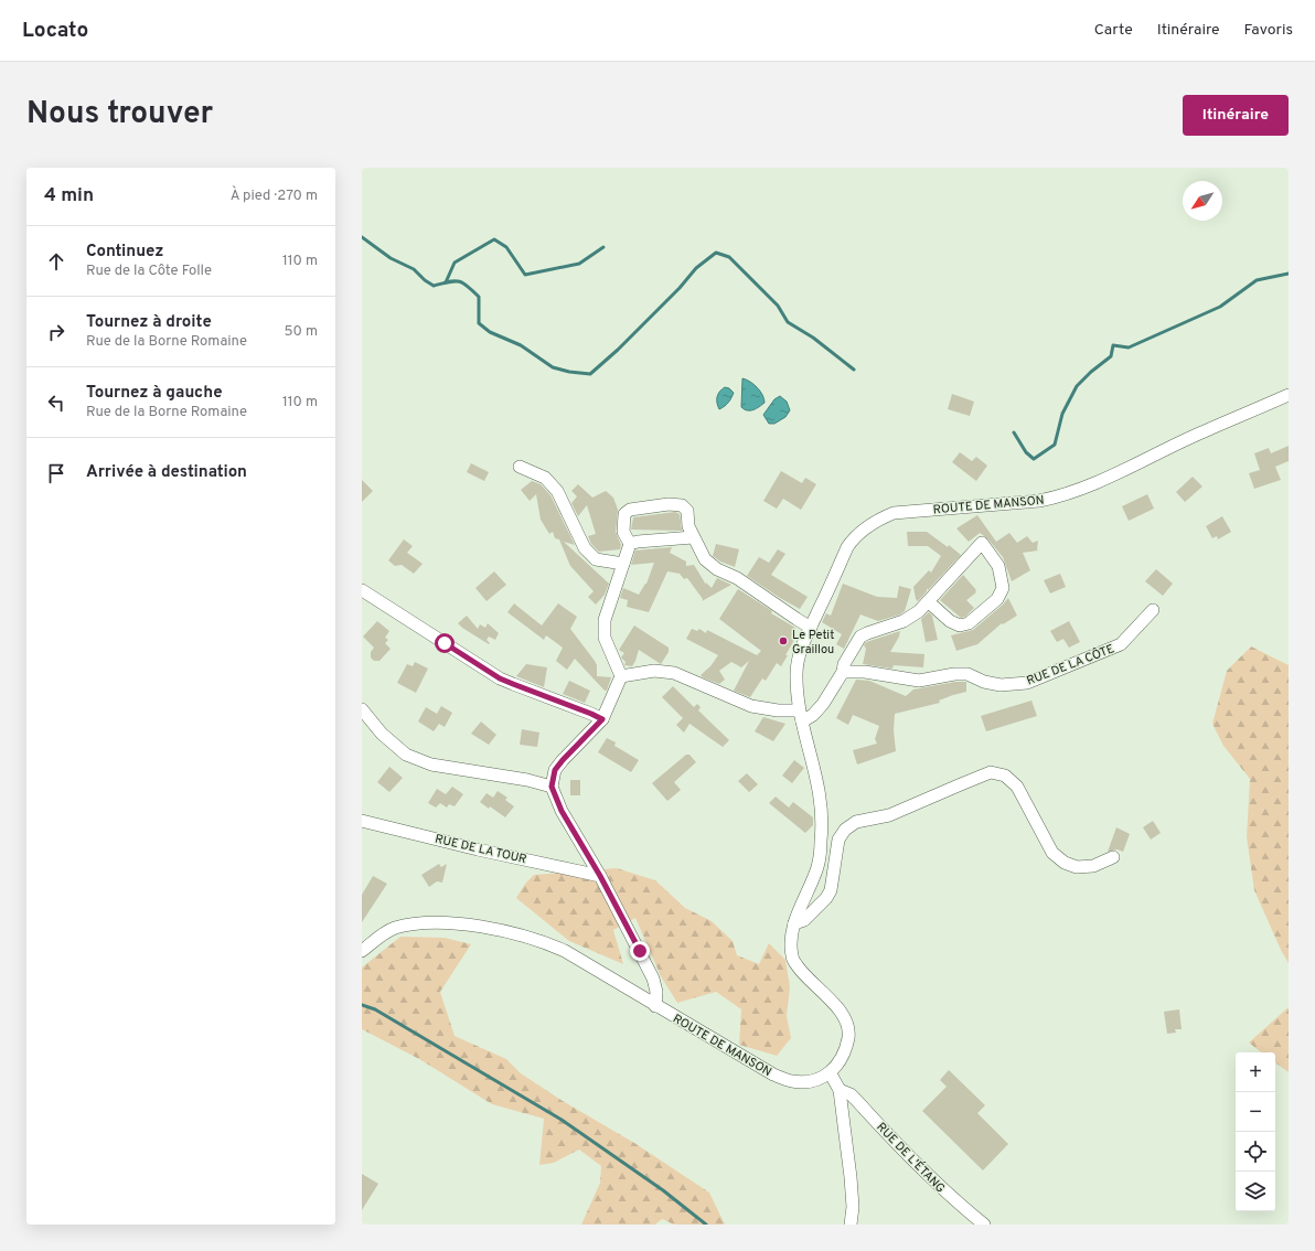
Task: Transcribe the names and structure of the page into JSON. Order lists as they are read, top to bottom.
{
  "streets": {
    "street": [
      "ROUTE DE MANSON",
      "RUE DE LA CÔTE",
      "RUE DE LA TOUR",
      "RUE DE L'ÉTANG"
    ]
  },
  "places": ["Le Petit Graillou"],
  "north": "bottom left",
  "page": {
    "header": "Locato",
    "nav": ["Carte", "Itinéraire", "Favoris"],
    "title": "Nous trouver",
    "buttons": "Itinéraire",
    "heading": ["4 min", "À pied · 270 m"],
    "list": [
      ["Continuez", "Rue de la Côte Folle", "110 m"],
      ["Tournez à droite", "Rue de la Borne Romaine", "50 m"],
      ["Tournez à gauche", "Rue de la Borne Romaine", "110 m"],
      "Arrivée à destination"
    ],
    "map_buttons": ["+", "−"]
  }
}
